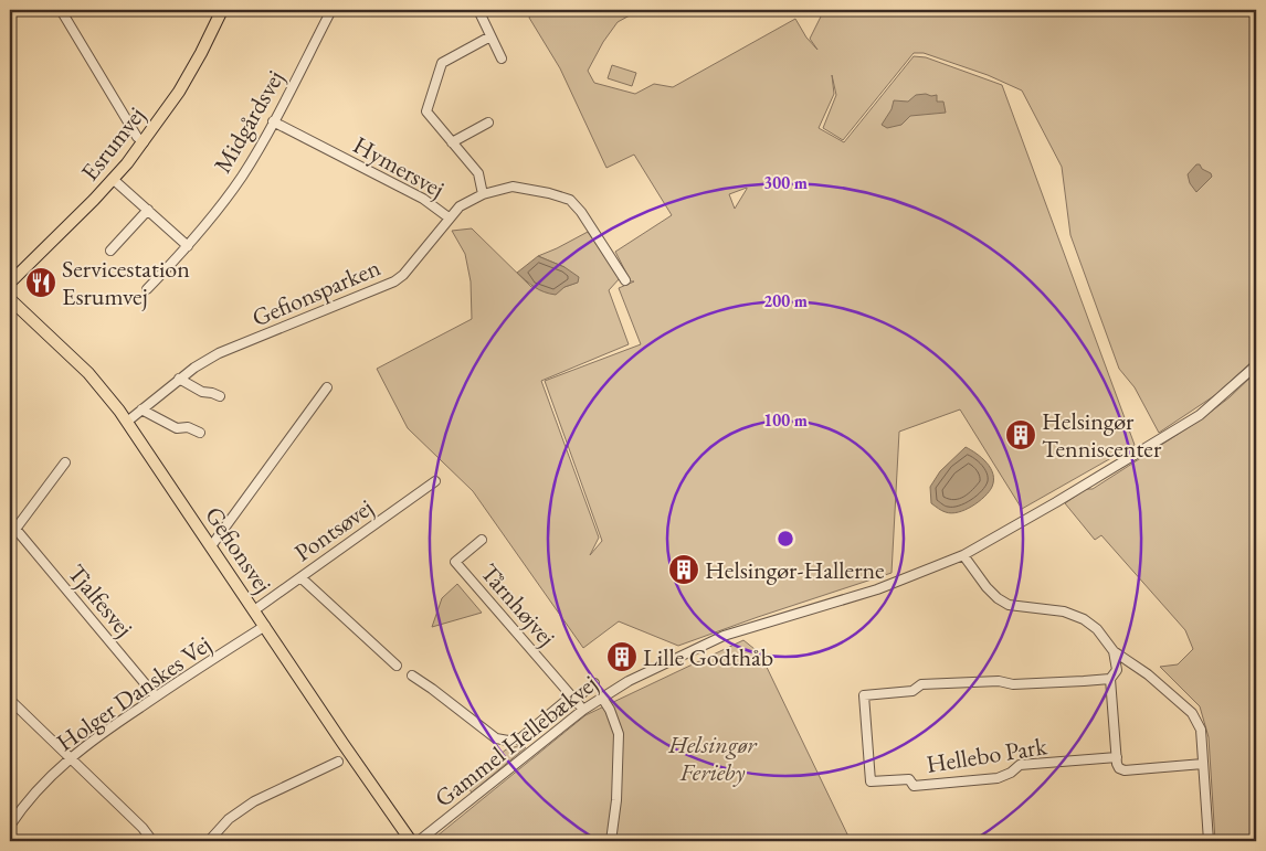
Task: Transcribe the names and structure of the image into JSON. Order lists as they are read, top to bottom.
{
  "streets": {
    "main road": ["Esrumvej", "Gefionsvej"],
    "street": [
      "Midgårdsvej",
      "Hymersvej",
      "Gefionsparken",
      "Pontsøvej",
      "Tjalfesvej",
      "Tårnhøjvej",
      "Holger Danskes Vej",
      "Gammel Hellebækvej",
      "Hellebo Park"
    ]
  },
  "crossings": [
    ["Midgårdsvej", "Hymersvej"],
    ["Hymersvej", "Gefionsparken"],
    ["Gefionsparken", "Gefionsvej"],
    ["Pontsøvej", "Gefionsvej"],
    ["Gefionsvej", "Holger Danskes Vej"],
    ["Tjalfesvej", "Holger Danskes Vej"],
    ["Tårnhøjvej", "Gammel Hellebækvej"]
  ],
  "parks": ["Helsingør Ferieby"],
  "places": {
    "restaurant": ["Servicestation Esrumvej"],
    "building": ["Helsingør Tenniscenter", "Helsingør-Hallerne", "Lille Godthåb"]
  },
  "rings": ["300 m", "200 m", "100 m"]
}
